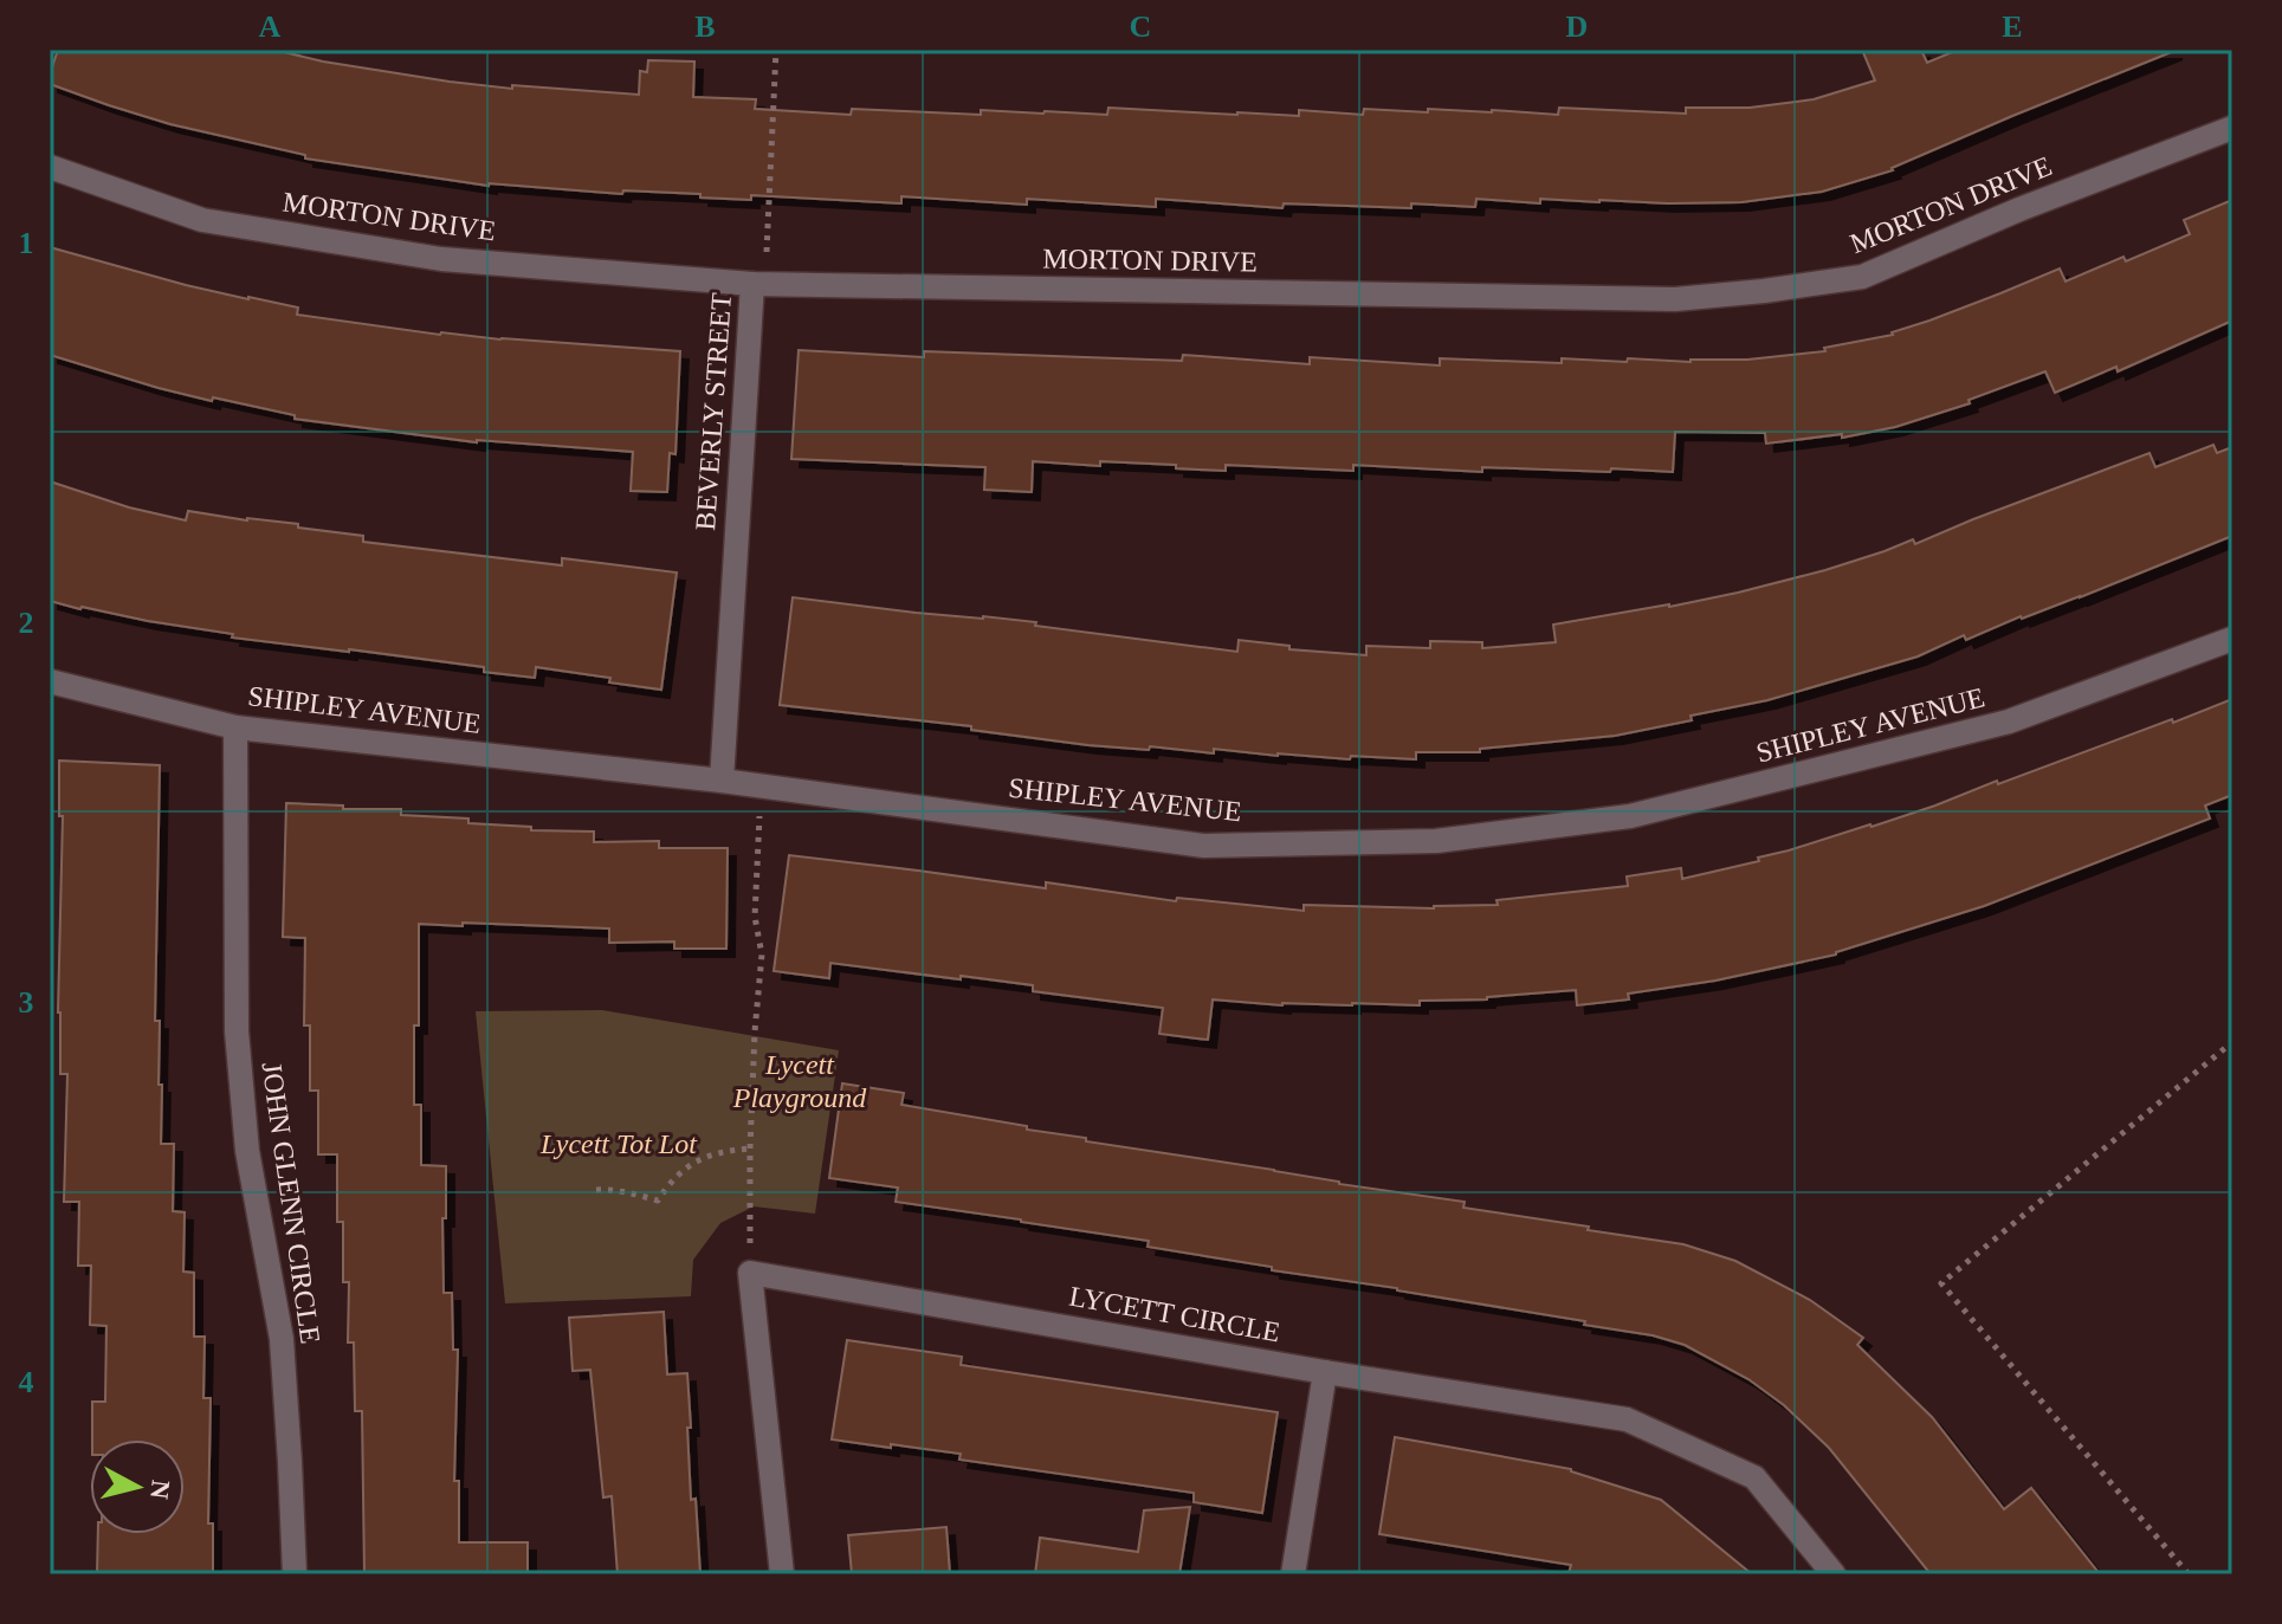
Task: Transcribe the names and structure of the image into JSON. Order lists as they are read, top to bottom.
{
  "streets": {
    "street": [
      "MORTON DRIVE",
      "BEVERLY STREET",
      "SHIPLEY AVENUE",
      "JOHN GLENN CIRCLE",
      "LYCETT CIRCLE"
    ]
  },
  "crossings": [
    ["MORTON DRIVE", "BEVERLY STREET"],
    ["BEVERLY STREET", "SHIPLEY AVENUE"],
    ["SHIPLEY AVENUE", "JOHN GLENN CIRCLE"]
  ],
  "parks": ["Lycett Playground", "Lycett Tot Lot"],
  "north": "right",
  "grid": {
    "columns": [
      "A",
      "B",
      "C",
      "D",
      "E"
    ],
    "rows": [
      "1",
      "2",
      "3",
      "4"
    ]
  }
}
